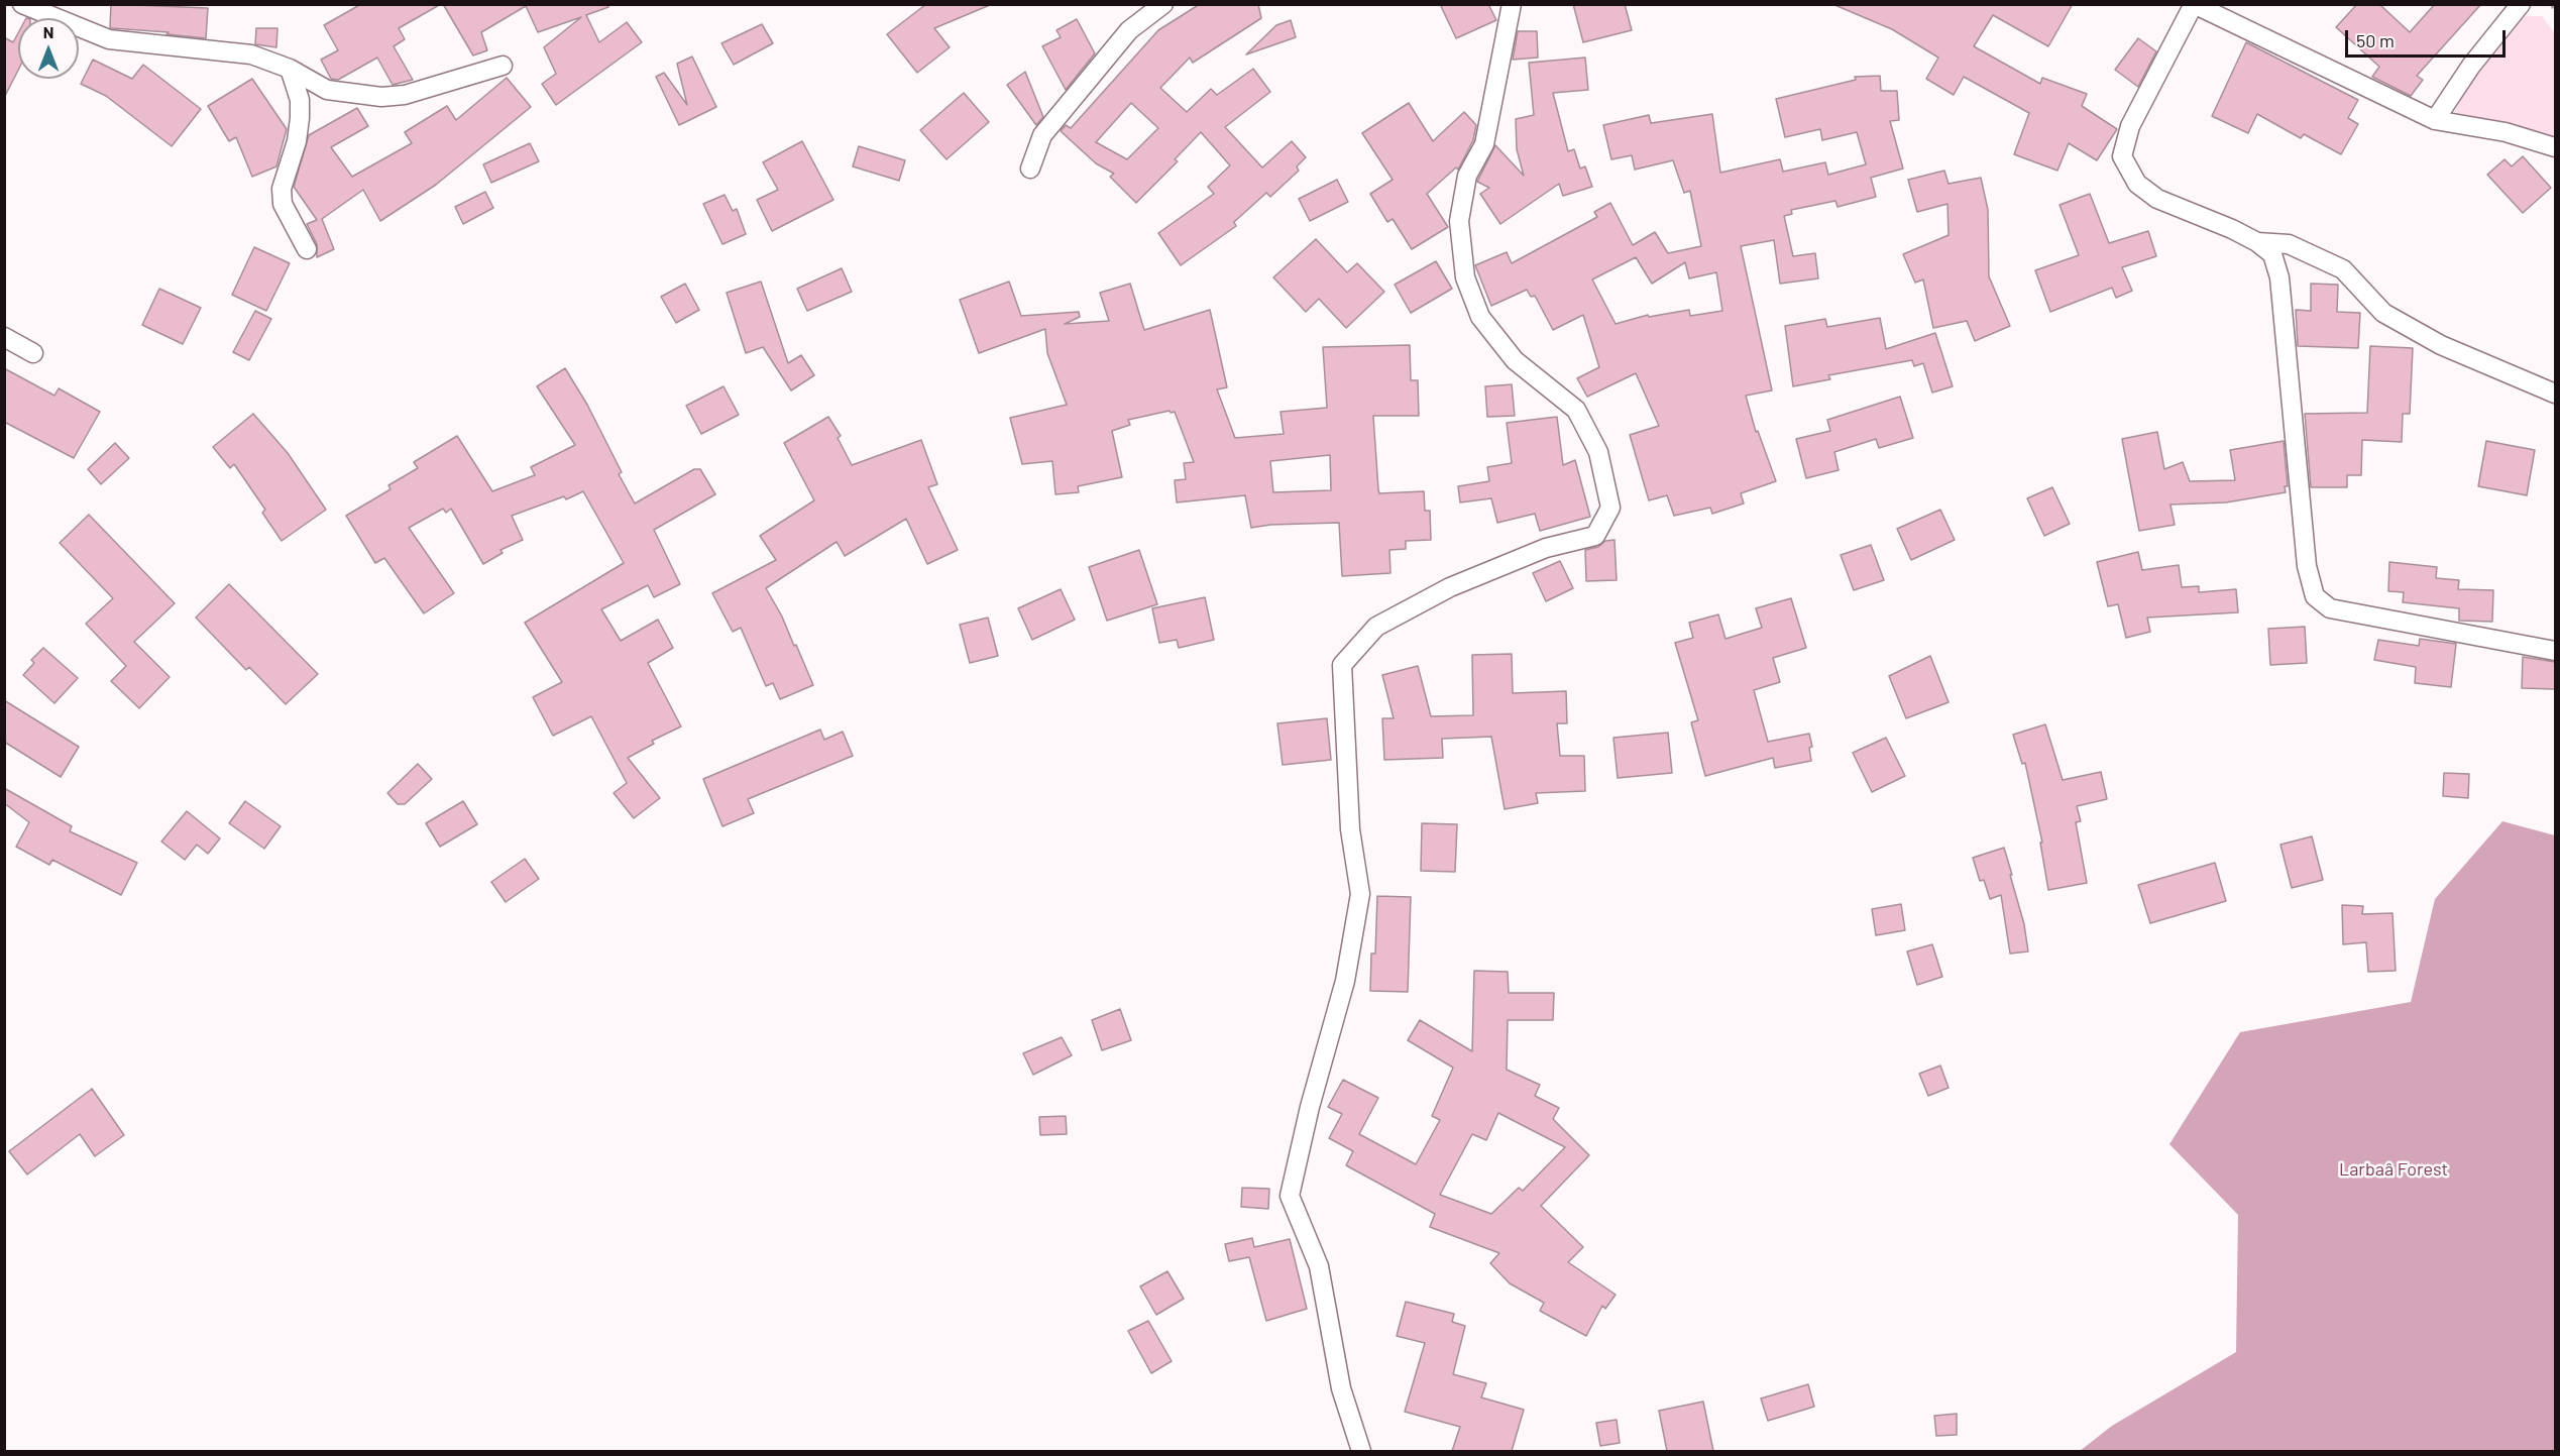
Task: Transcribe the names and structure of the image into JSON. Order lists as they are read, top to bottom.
{
  "parks": ["Larbaâ Forest"],
  "scale_bar": "50 m",
  "north": "top"
}
